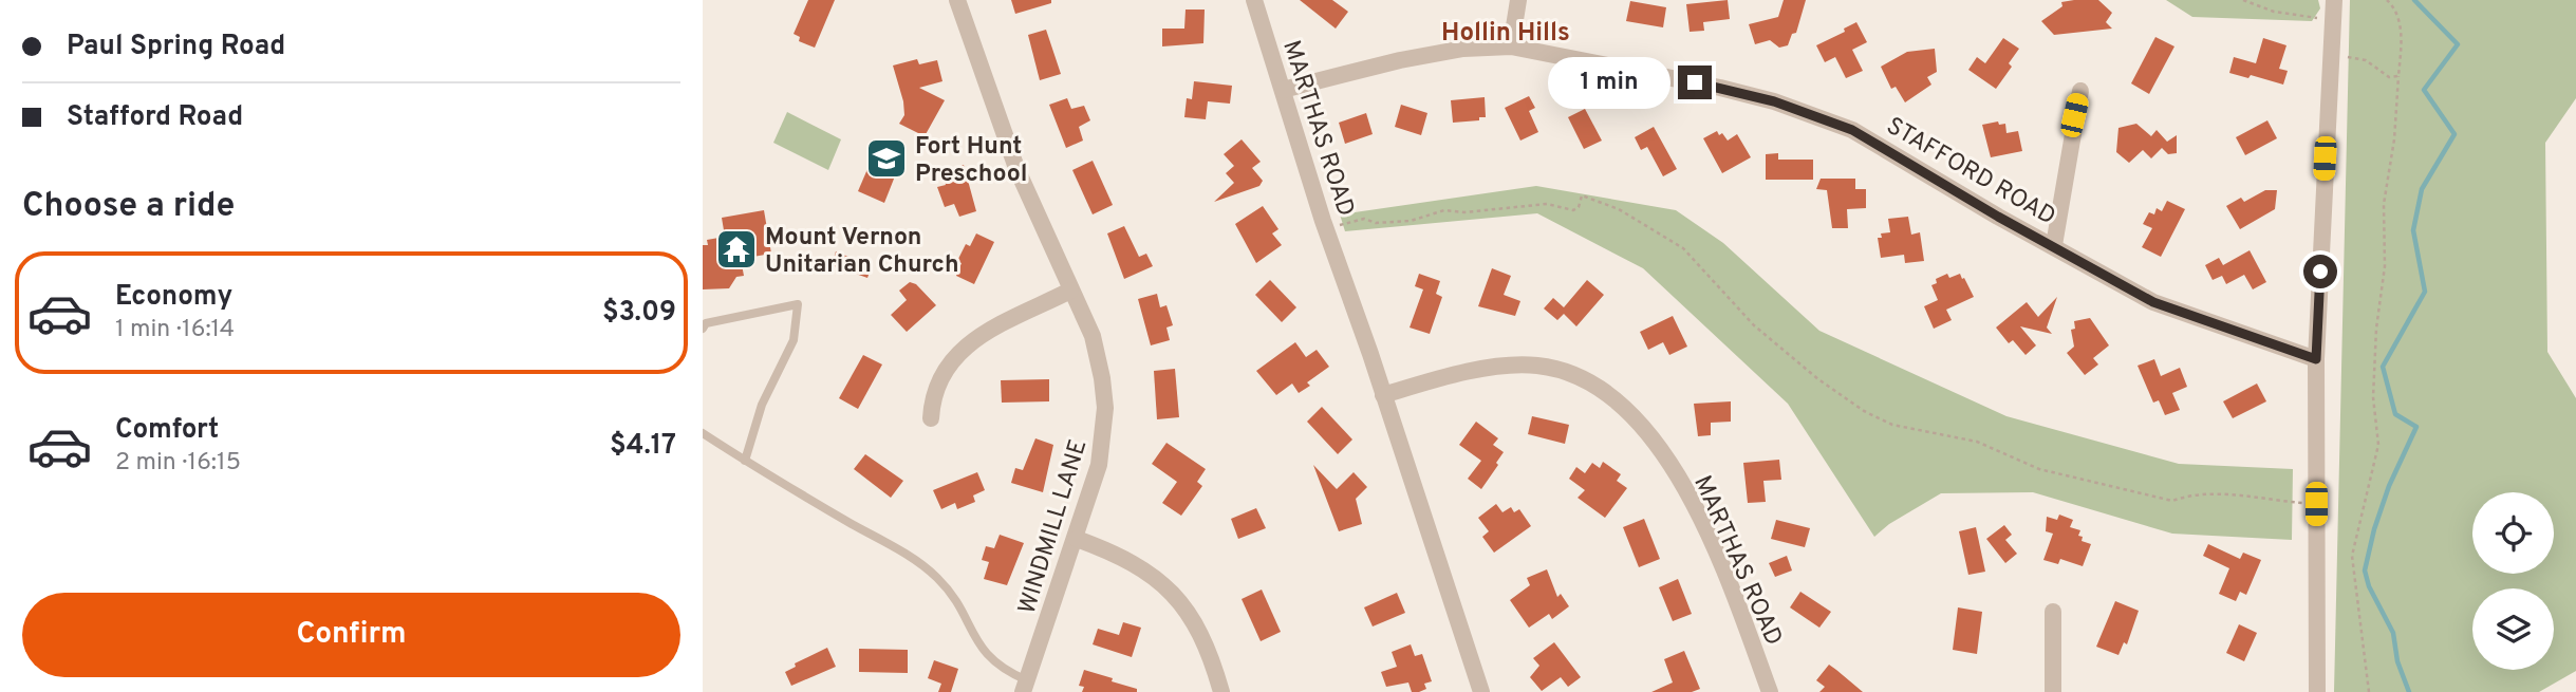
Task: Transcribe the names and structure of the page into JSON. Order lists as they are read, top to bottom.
{
  "streets": {
    "street": ["MARTHAS ROAD", "STAFFORD ROAD", "WINDMILL LANE"]
  },
  "crossings": [
    ["MARTHAS ROAD", "STAFFORD ROAD"]
  ],
  "districts": ["Hollin Hills"],
  "places": {
    "school or university": ["Fort Hunt Preschool"],
    "temple": ["Mount Vernon Unitarian Church"]
  },
  "page": {
    "banner": ["Paul Spring Road", "Stafford Road"],
    "bubble": "1 min",
    "heading": "Choose a ride",
    "list": [
      {
        "name": "Economy",
        "note": "1 min · 16:14",
        "value": "$3.09"
      },
      {
        "name": "Comfort",
        "note": "2 min · 16:15",
        "value": "$4.17"
      }
    ],
    "buttons": "Confirm"
  }
}
